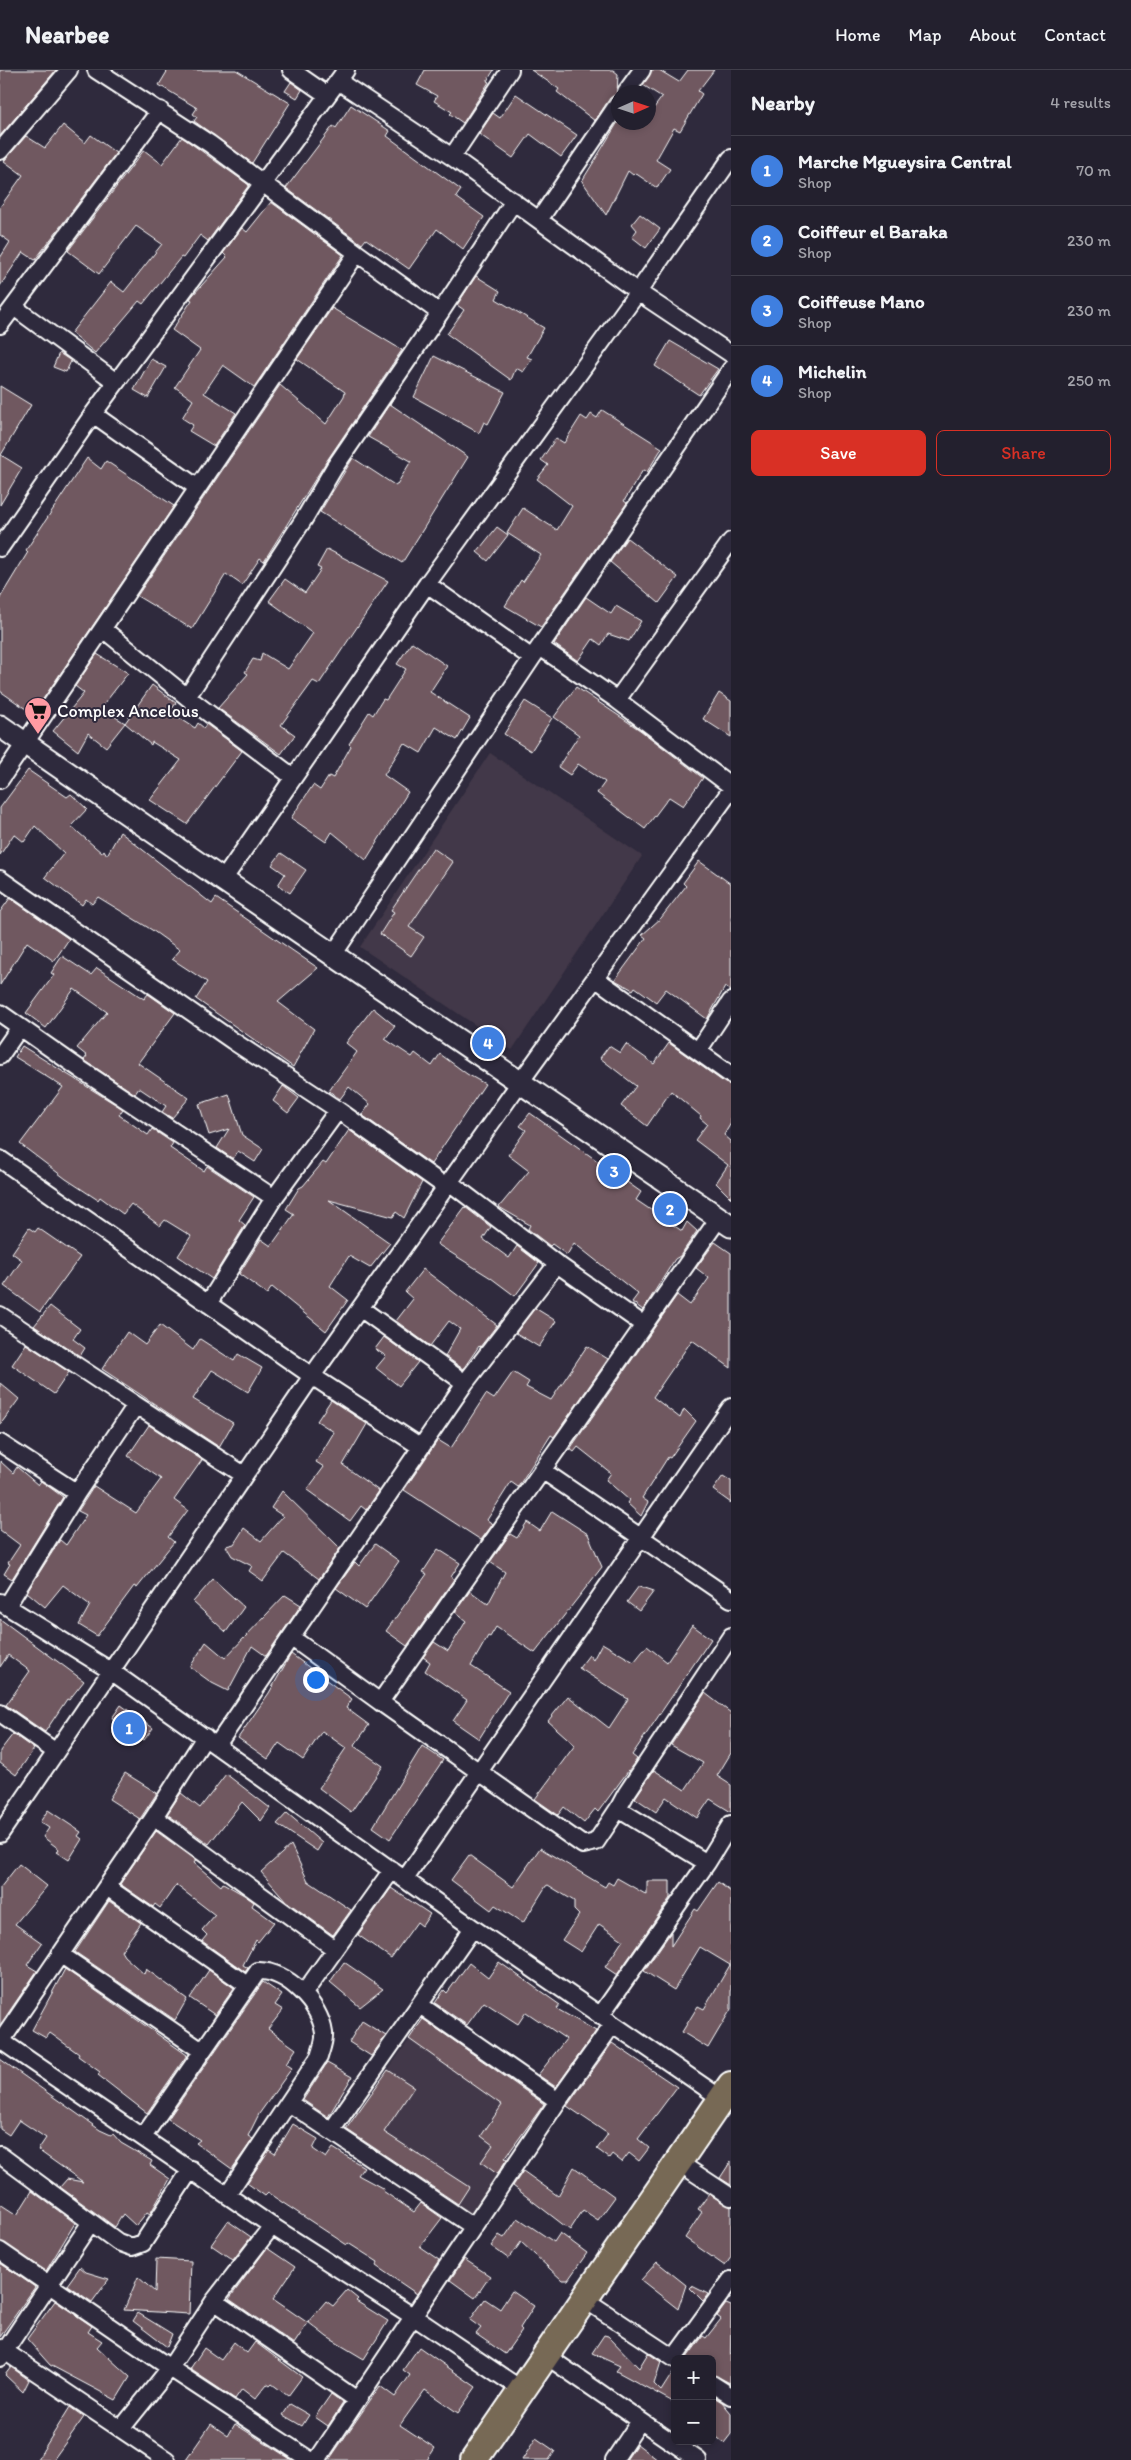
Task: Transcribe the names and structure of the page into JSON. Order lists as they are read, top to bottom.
{
  "places": {
    "supermarket": ["Complex Ancelous"]
  },
  "north": "right",
  "page": {
    "header": "Nearbee",
    "nav": [
      "Home",
      "Map",
      "About",
      "Contact"
    ],
    "heading": ["Nearby", "4 results"],
    "list": [
      {
        "mark": "1",
        "name": "Marche Mgueysira Central",
        "note": "Shop",
        "value": "70 m"
      },
      {
        "mark": "2",
        "name": "Coiffeur el Baraka",
        "note": "Shop",
        "value": "230 m"
      },
      {
        "mark": "3",
        "name": "Coiffeuse Mano",
        "note": "Shop",
        "value": "230 m"
      },
      {
        "mark": "4",
        "name": "Michelin",
        "note": "Shop",
        "value": "250 m"
      }
    ],
    "buttons": ["Save", "Share"],
    "pins": [
      "4",
      "3",
      "2",
      "1"
    ],
    "map_buttons": ["+", "−"]
  }
}
